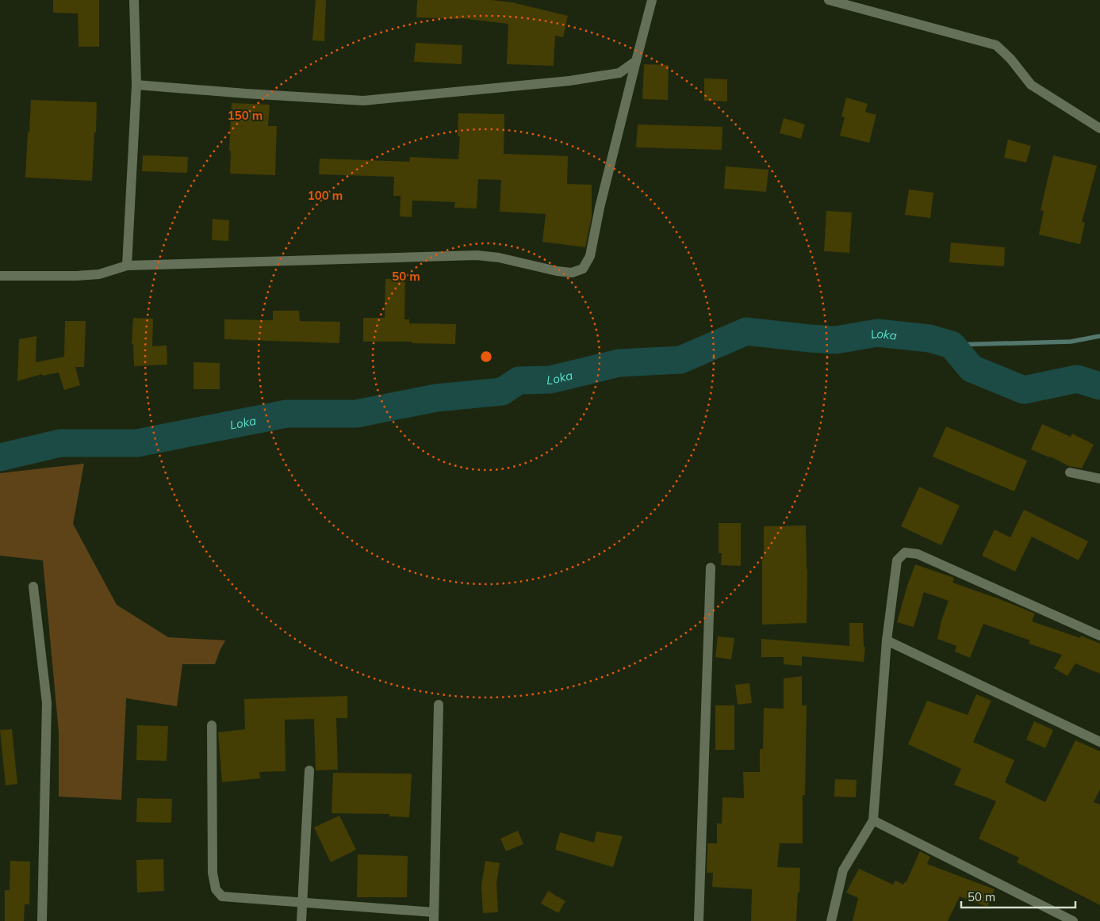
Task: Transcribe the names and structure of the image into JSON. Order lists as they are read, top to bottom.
{
  "water": ["Loka"],
  "scale_bar": "50 m",
  "rings": ["150 m", "100 m", "50 m"]
}
